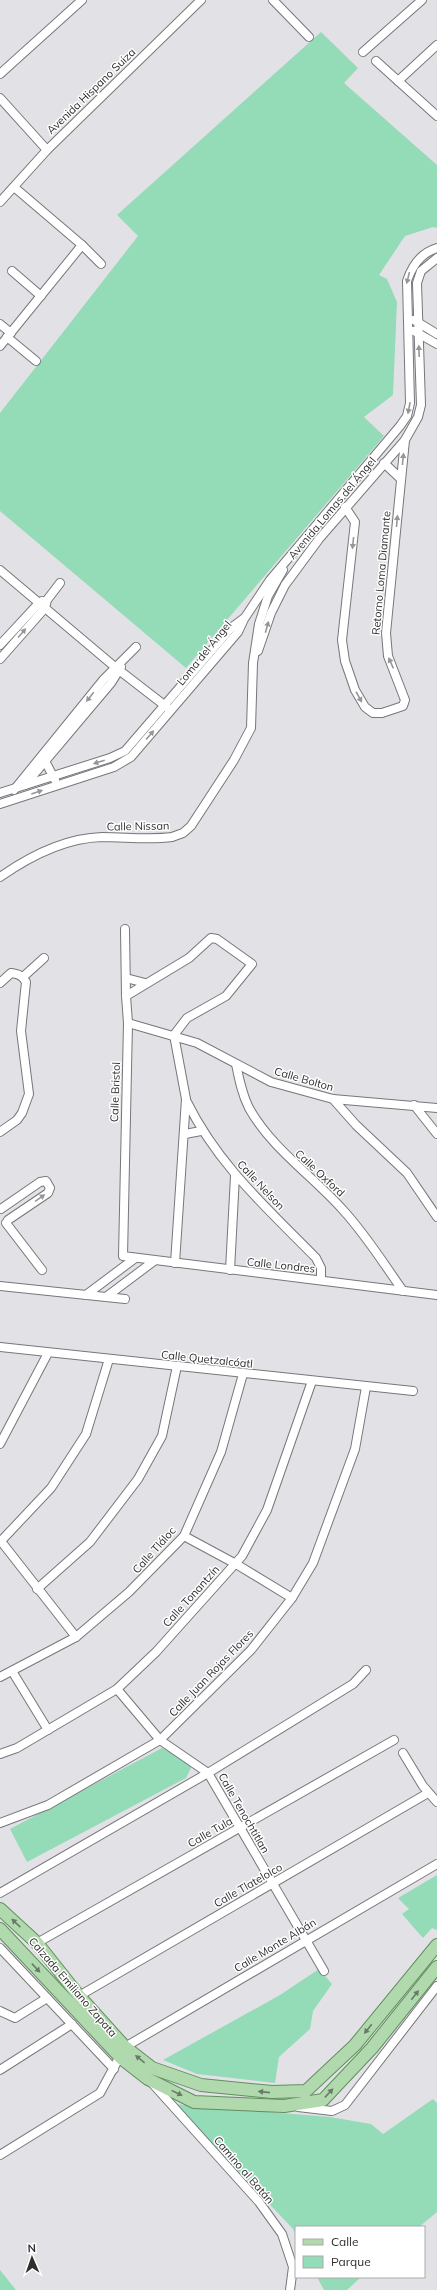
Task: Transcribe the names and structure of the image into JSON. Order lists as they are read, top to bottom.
{
  "streets": {
    "main road": ["Calzada Emiliano Zapata"],
    "street": [
      "Avenida Hispano Suiza",
      "Avenida Lomas del Ángel",
      "Retorno Loma Diamante",
      "Loma del Ángel",
      "Calle Nissan",
      "Calle Bolton",
      "Calle Bristol",
      "Calle Oxford",
      "Calle Nelson",
      "Calle Londres",
      "Calle Quetzalcóatl",
      "Calle Tláloc",
      "Calle Tonantzín",
      "Calle Juan Rojas Flores",
      "Calle Tenochtitlan",
      "Calle Tula",
      "Calle Tlatelolco",
      "Calle Monte Albán",
      "Camino al Batán"
    ]
  },
  "crossings": [
    ["Avenida Lomas del Ángel", "Retorno Loma Diamante"],
    ["Avenida Lomas del Ángel", "Loma del Ángel"],
    ["Avenida Lomas del Ángel", "Calle Nissan"],
    ["Calle Bolton", "Calle Bristol"],
    ["Calle Bolton", "Calle Oxford"],
    ["Calle Bristol", "Calle Londres"],
    ["Calle Oxford", "Calle Londres"],
    ["Calle Nelson", "Calle Londres"],
    ["Calle Quetzalcóatl", "Calle Tláloc"],
    ["Calle Quetzalcóatl", "Calle Tonantzín"],
    ["Calle Quetzalcóatl", "Calle Juan Rojas Flores"],
    ["Calle Tonantzín", "Calle Tenochtitlan"],
    ["Calle Juan Rojas Flores", "Calle Tenochtitlan"],
    ["Calle Tenochtitlan", "Calle Tula"],
    ["Calle Tenochtitlan", "Calle Tlatelolco"],
    ["Calle Tenochtitlan", "Calle Monte Albán"],
    ["Calle Tula", "Calzada Emiliano Zapata"],
    ["Calle Tlatelolco", "Calzada Emiliano Zapata"],
    ["Calle Monte Albán", "Calzada Emiliano Zapata"],
    ["Calzada Emiliano Zapata", "Camino al Batán"]
  ],
  "legend": ["Calle", "Parque"],
  "north": "top"
}
